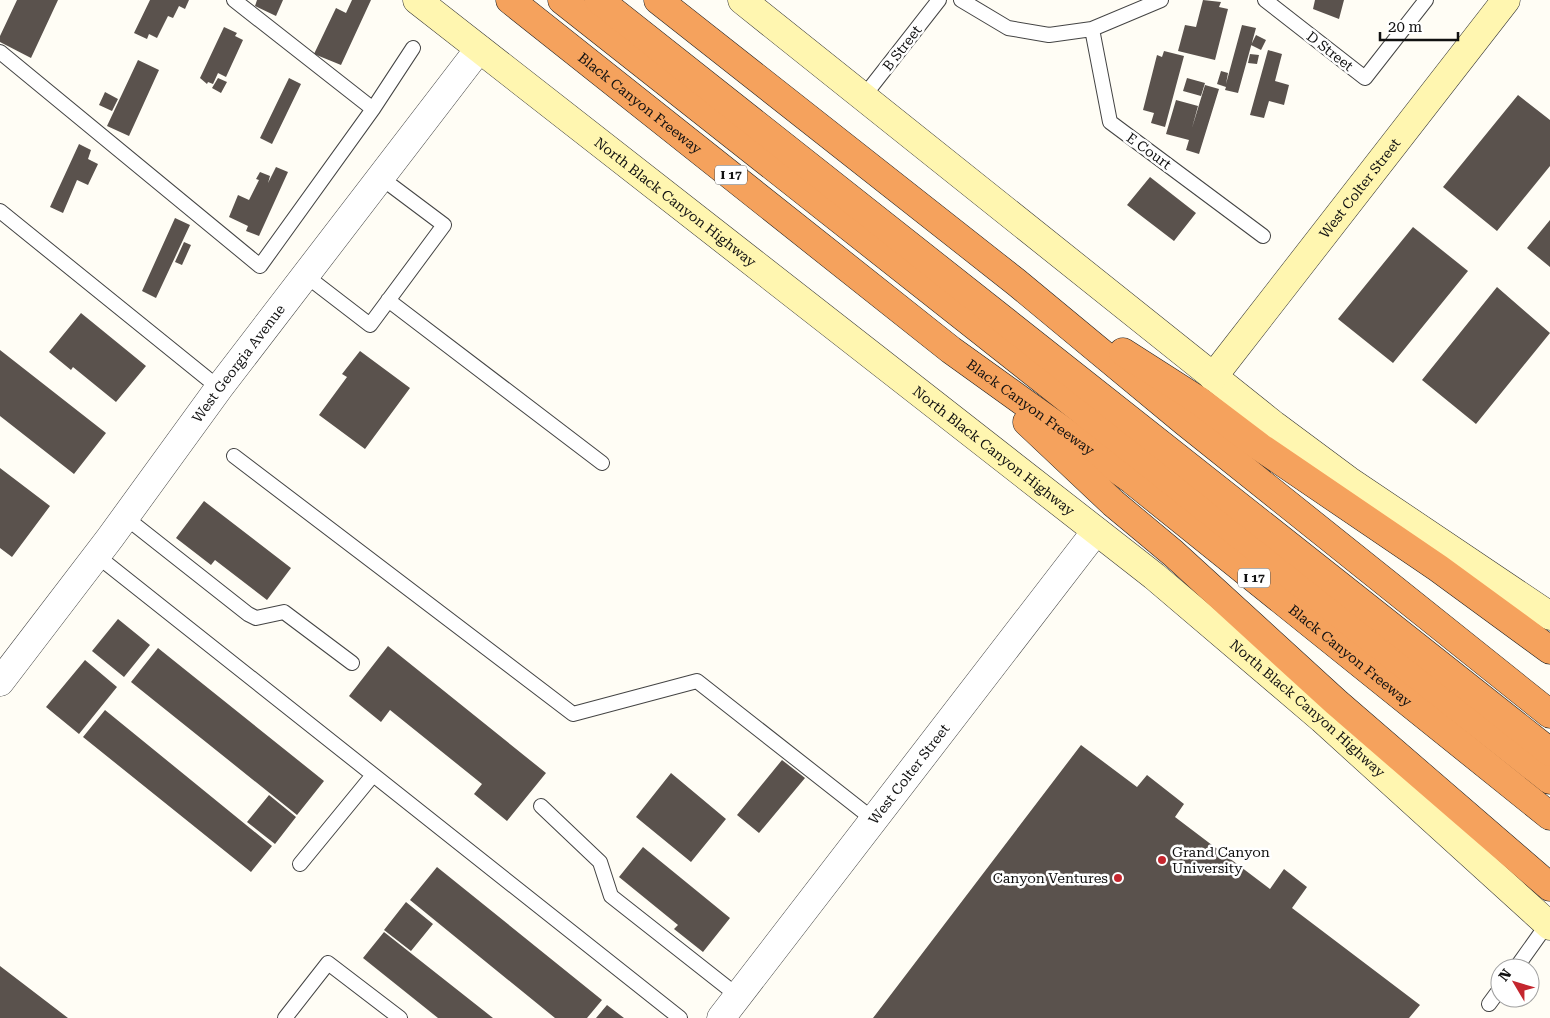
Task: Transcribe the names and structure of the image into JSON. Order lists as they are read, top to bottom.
{
  "streets": {
    "highway": ["Black Canyon Freeway", "I 17"],
    "main road": ["West Colter Street", "North Black Canyon Highway"],
    "street": ["West Georgia Avenue"],
    "lane": ["B Street", "D Street", "E Court"]
  },
  "crossings": [
    ["West Colter Street", "North Black Canyon Highway"],
    ["North Black Canyon Highway", "West Georgia Avenue"]
  ],
  "places": ["Grand Canyon University", "Canyon Ventures"],
  "scale_bar": "20 m",
  "north": "top left"
}
